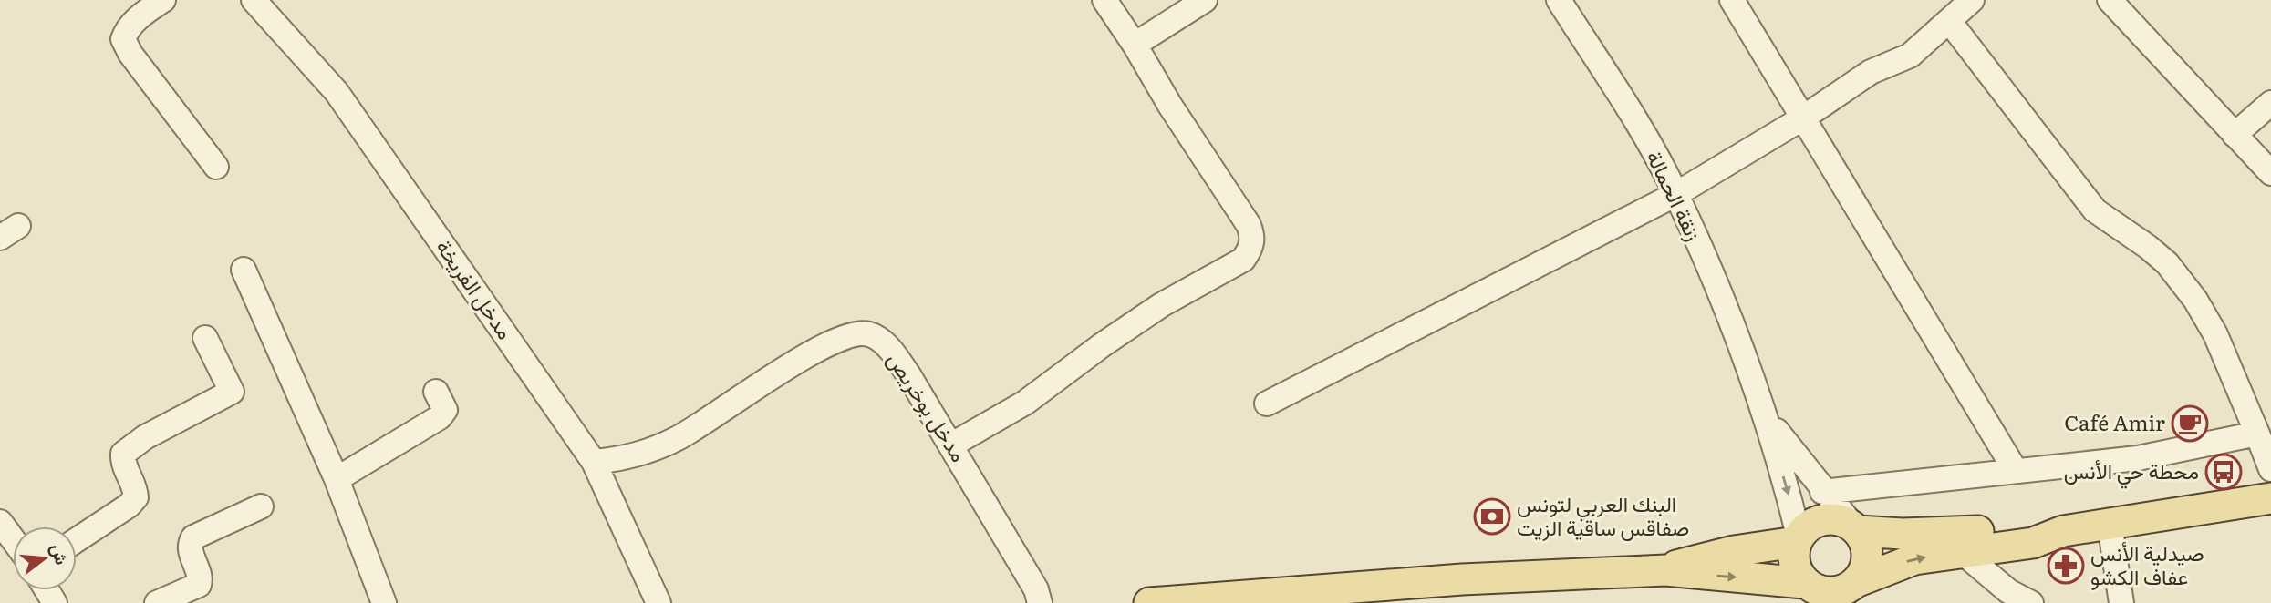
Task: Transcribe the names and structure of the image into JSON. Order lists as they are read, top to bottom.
{
  "streets": {
    "street": ["زنقة الحمالة", "مدخل الفريخة", "مدخل بوخريص"]
  },
  "crossings": [
    ["مدخل الفريخة", "مدخل بوخريص"]
  ],
  "places": {
    "cafe": ["Café Amir"],
    "bus stop": ["محطة حي الأنس"],
    "bank": ["البنك العربي لتونس صفاقس ساقية الزيت"],
    "pharmacy": ["صيدلية الأنس عفاف الكشو"]
  },
  "north": "right"
}
